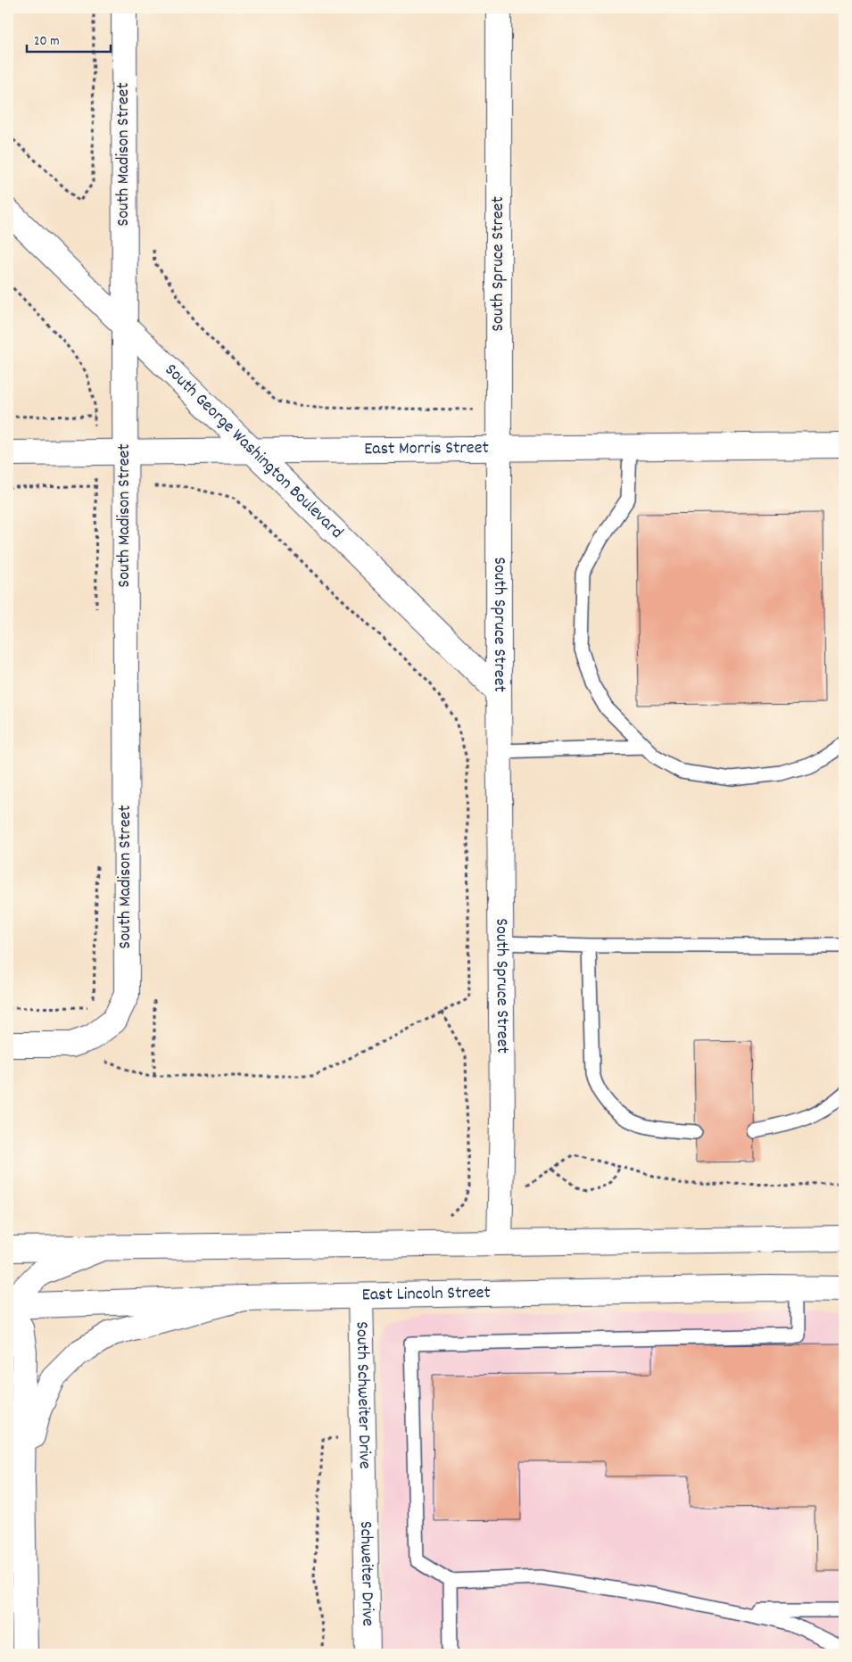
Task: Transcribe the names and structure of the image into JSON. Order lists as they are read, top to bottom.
{
  "streets": {
    "main road": [
      "South Madison Street",
      "South Spruce Street",
      "East Morris Street",
      "South George Washington Boulevard",
      "East Lincoln Street",
      "South Schweiter Drive",
      "Schweiter Drive"
    ]
  },
  "crossings": [
    ["South Madison Street", "East Morris Street"],
    ["South Madison Street", "South George Washington Boulevard"],
    ["South Spruce Street", "East Morris Street"],
    ["South Spruce Street", "South George Washington Boulevard"],
    ["East Morris Street", "South George Washington Boulevard"],
    ["East Lincoln Street", "South Schweiter Drive"],
    ["South Schweiter Drive", "Schweiter Drive"]
  ],
  "scale_bar": "20 m"
}
